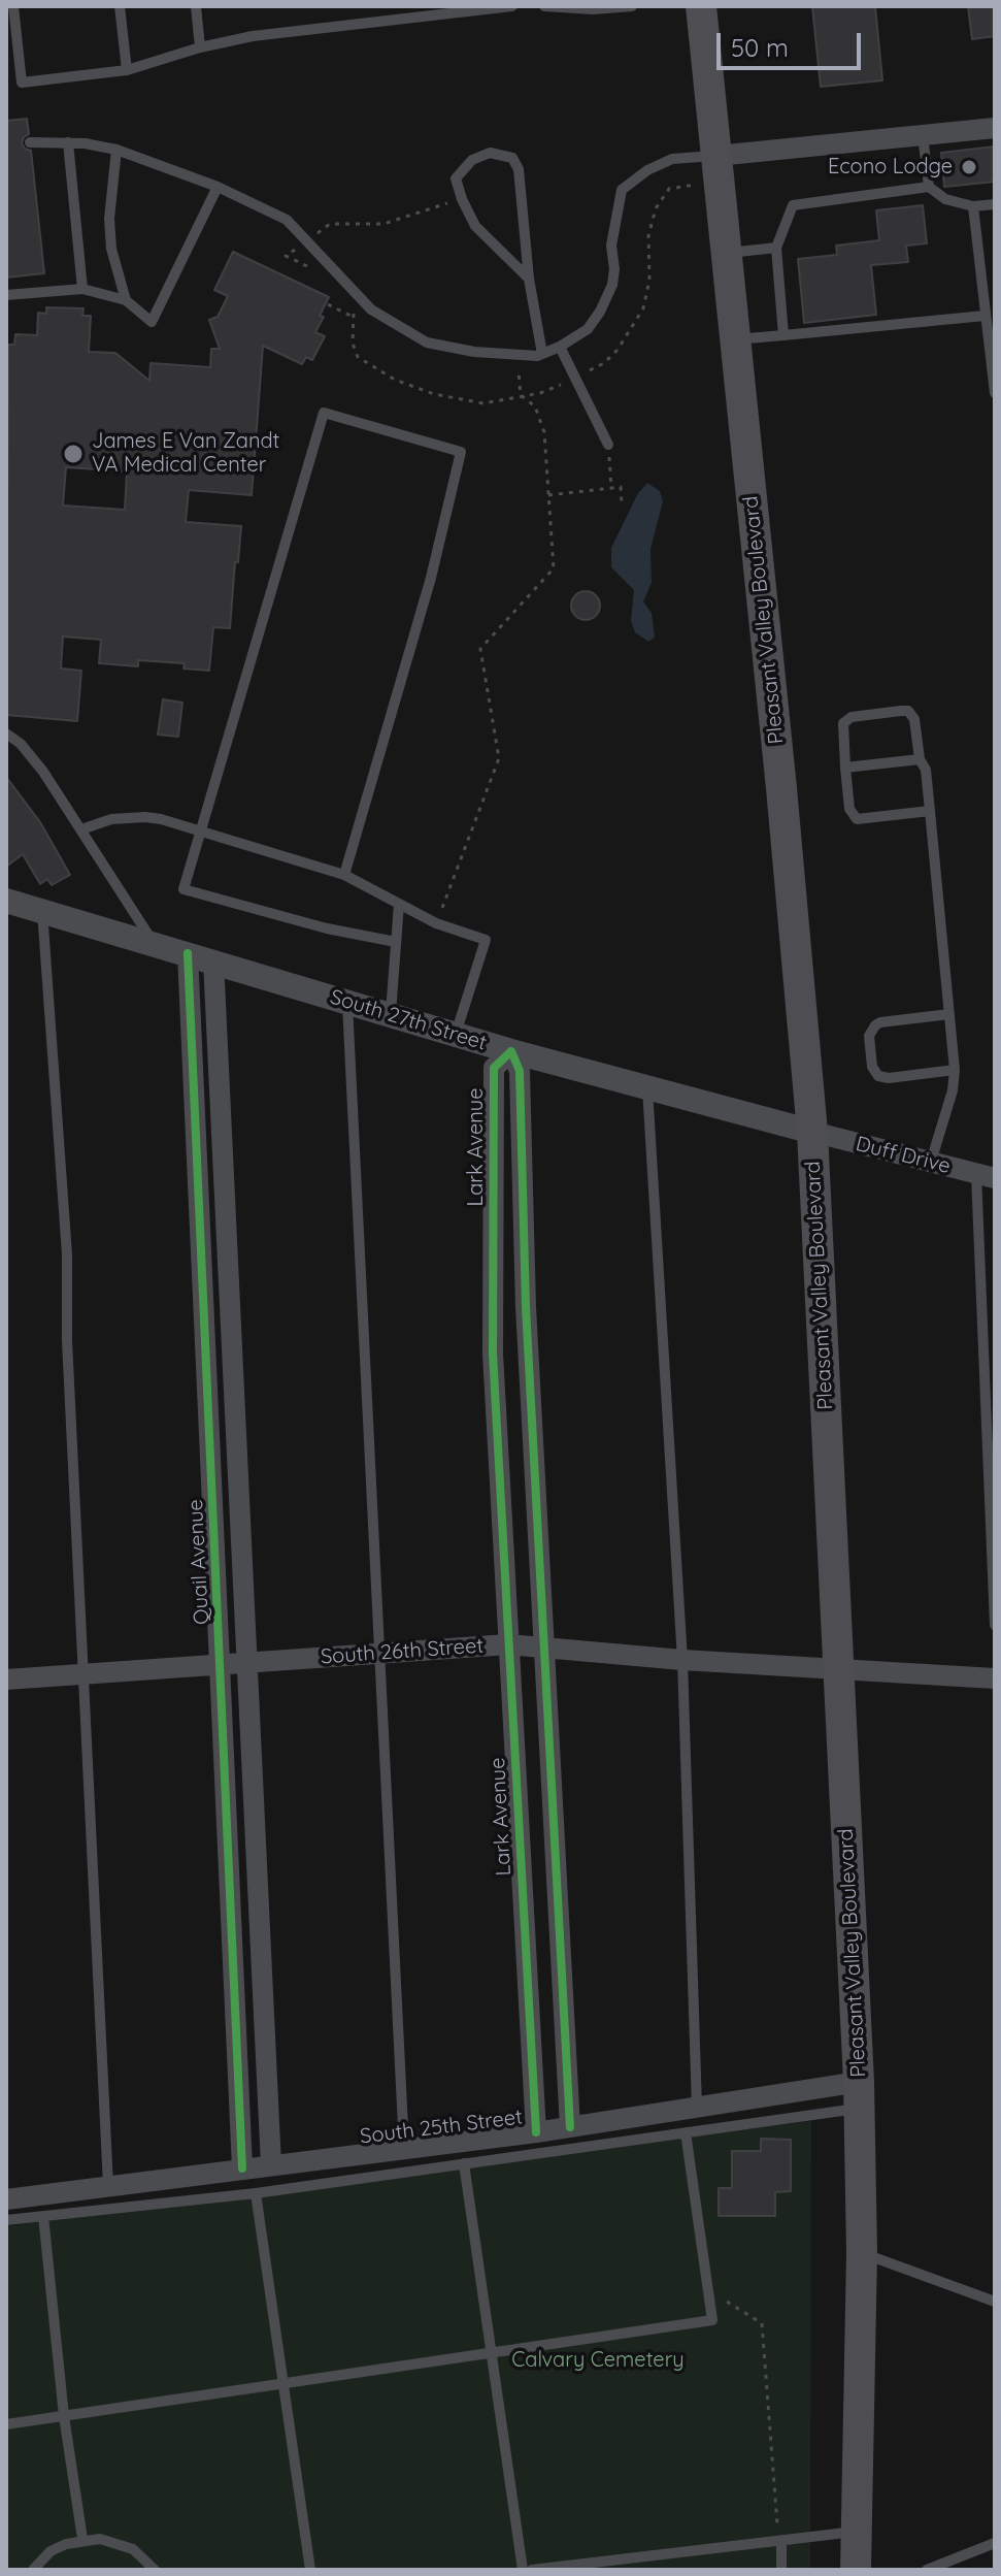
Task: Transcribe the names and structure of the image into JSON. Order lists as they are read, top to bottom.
{
  "streets": {
    "main road": ["Pleasant Valley Boulevard"],
    "street": [
      "South 27th Street",
      "Lark Avenue",
      "Duff Drive",
      "Quail Avenue",
      "South 26th Street",
      "South 25th Street"
    ]
  },
  "crossings": [
    ["Pleasant Valley Boulevard", "South 27th Street"],
    ["Pleasant Valley Boulevard", "Duff Drive"],
    ["Pleasant Valley Boulevard", "South 26th Street"],
    ["Pleasant Valley Boulevard", "South 25th Street"],
    ["South 27th Street", "Lark Avenue"],
    ["South 27th Street", "Duff Drive"],
    ["South 27th Street", "Quail Avenue"],
    ["Lark Avenue", "South 26th Street"],
    ["Lark Avenue", "South 25th Street"],
    ["Quail Avenue", "South 26th Street"],
    ["Quail Avenue", "South 25th Street"]
  ],
  "parks": ["Calvary Cemetery"],
  "places": ["Econo Lodge", "James E Van Zandt VA Medical Center"],
  "scale_bar": "50 m"
}
